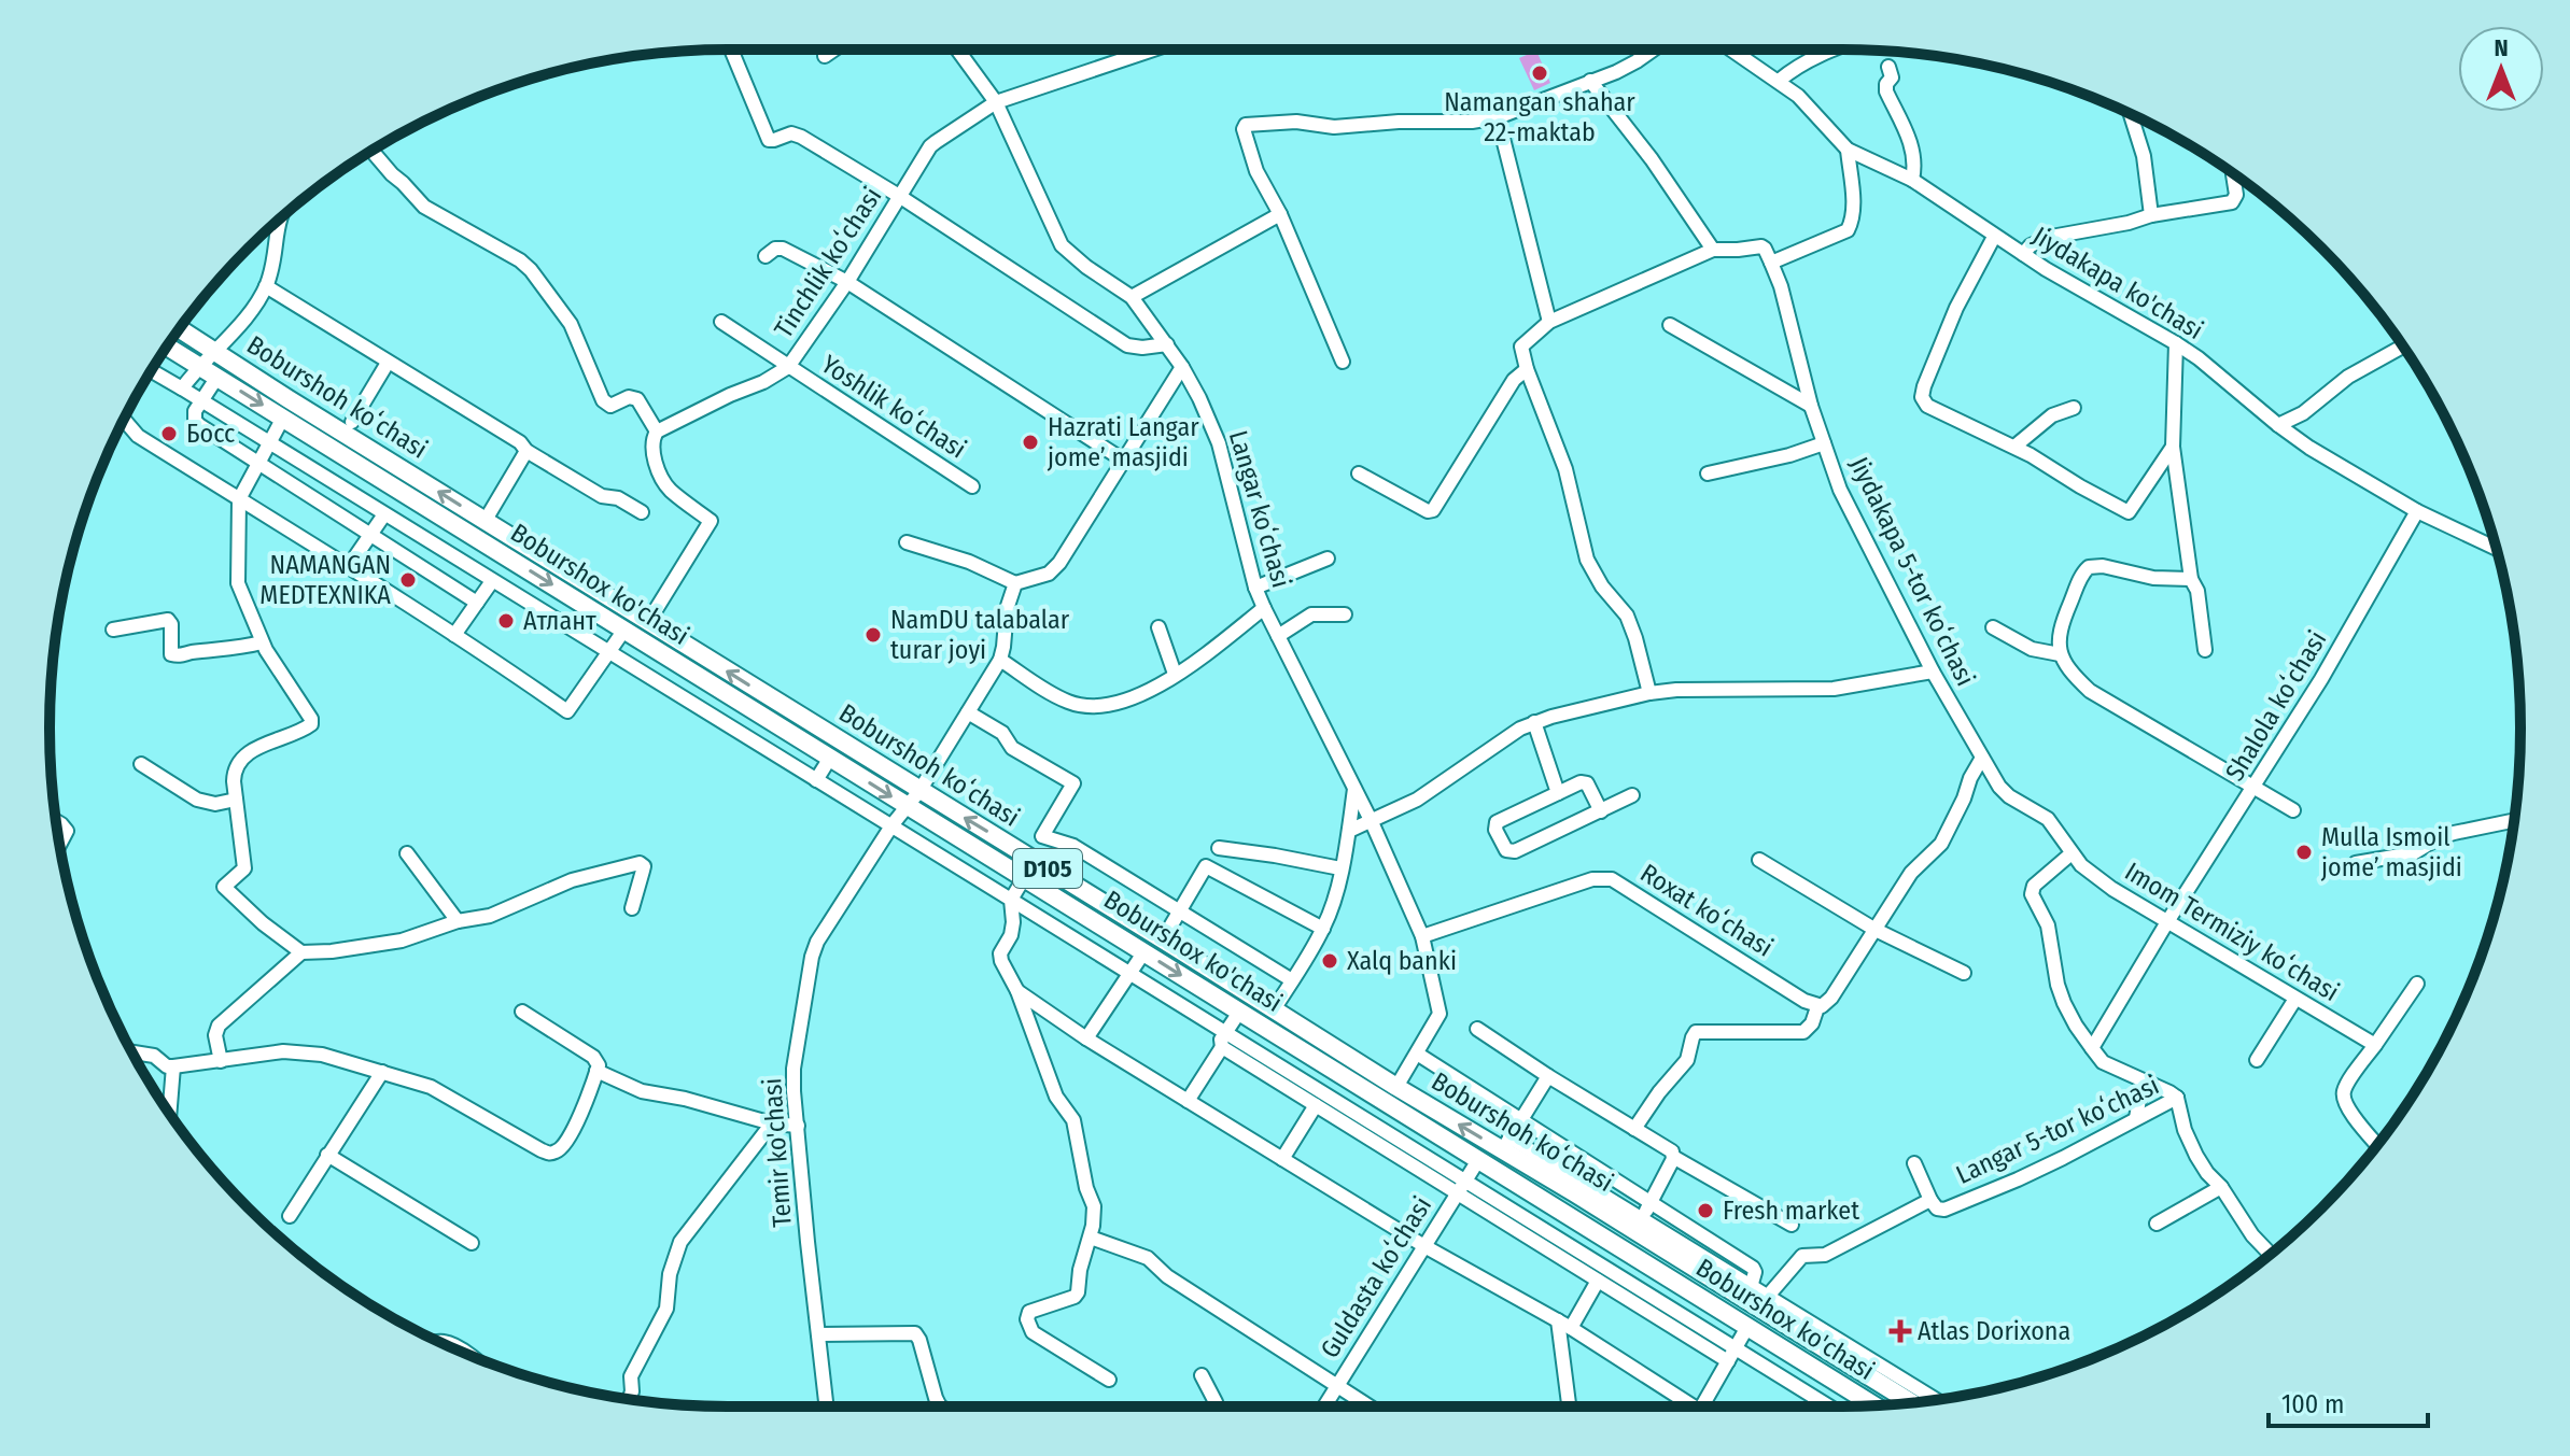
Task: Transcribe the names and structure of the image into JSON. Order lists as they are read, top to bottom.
{
  "streets": {
    "main road": ["Boburshoh koʻchasi", "Boburshox ko'chasi", "D105"],
    "street": [
      "Tinchlik koʻchasi",
      "Jiydakapa ko'chasi",
      "Yoshlik koʻchasi",
      "Langar koʻchasi",
      "Jiydakapa 5-tor koʻchasi",
      "Shalola koʻchasi",
      "Roxat koʻchasi",
      "Imom Termiziy koʻchasi",
      "Langar 5-tor koʻchasi",
      "Temir ko'chasi",
      "Guldasta koʻchasi"
    ]
  },
  "crossings": [
    ["Tinchlik koʻchasi", "Yoshlik koʻchasi"],
    ["Tinchlik koʻchasi", "Langar koʻchasi"],
    ["Jiydakapa ko'chasi", "Shalola koʻchasi"],
    ["Boburshoh koʻchasi", "Langar koʻchasi"],
    ["Boburshoh koʻchasi", "Langar 5-tor koʻchasi"],
    ["Boburshoh koʻchasi", "Temir ko'chasi"],
    ["Langar koʻchasi", "Roxat koʻchasi"],
    ["Jiydakapa 5-tor koʻchasi", "Imom Termiziy koʻchasi"],
    ["Boburshox ko'chasi", "Temir ko'chasi"],
    ["Boburshox ko'chasi", "Guldasta koʻchasi"],
    ["Shalola koʻchasi", "Imom Termiziy koʻchasi"]
  ],
  "one_way": ["Boburshoh koʻchasi"],
  "places": {
    "other": [
      "Namangan shahar 22-maktab",
      "Босс",
      "Hazrati Langar jome’ masjidi",
      "NAMANGAN MEDTEXNIKA",
      "Атлант",
      "NamDU talabalar turar joyi",
      "Mulla Ismoil jome’ masjidi",
      "Xalq banki",
      "Fresh market"
    ],
    "health": ["Atlas Dorixona"]
  },
  "scale_bar": "100 m",
  "north": "top"
}
